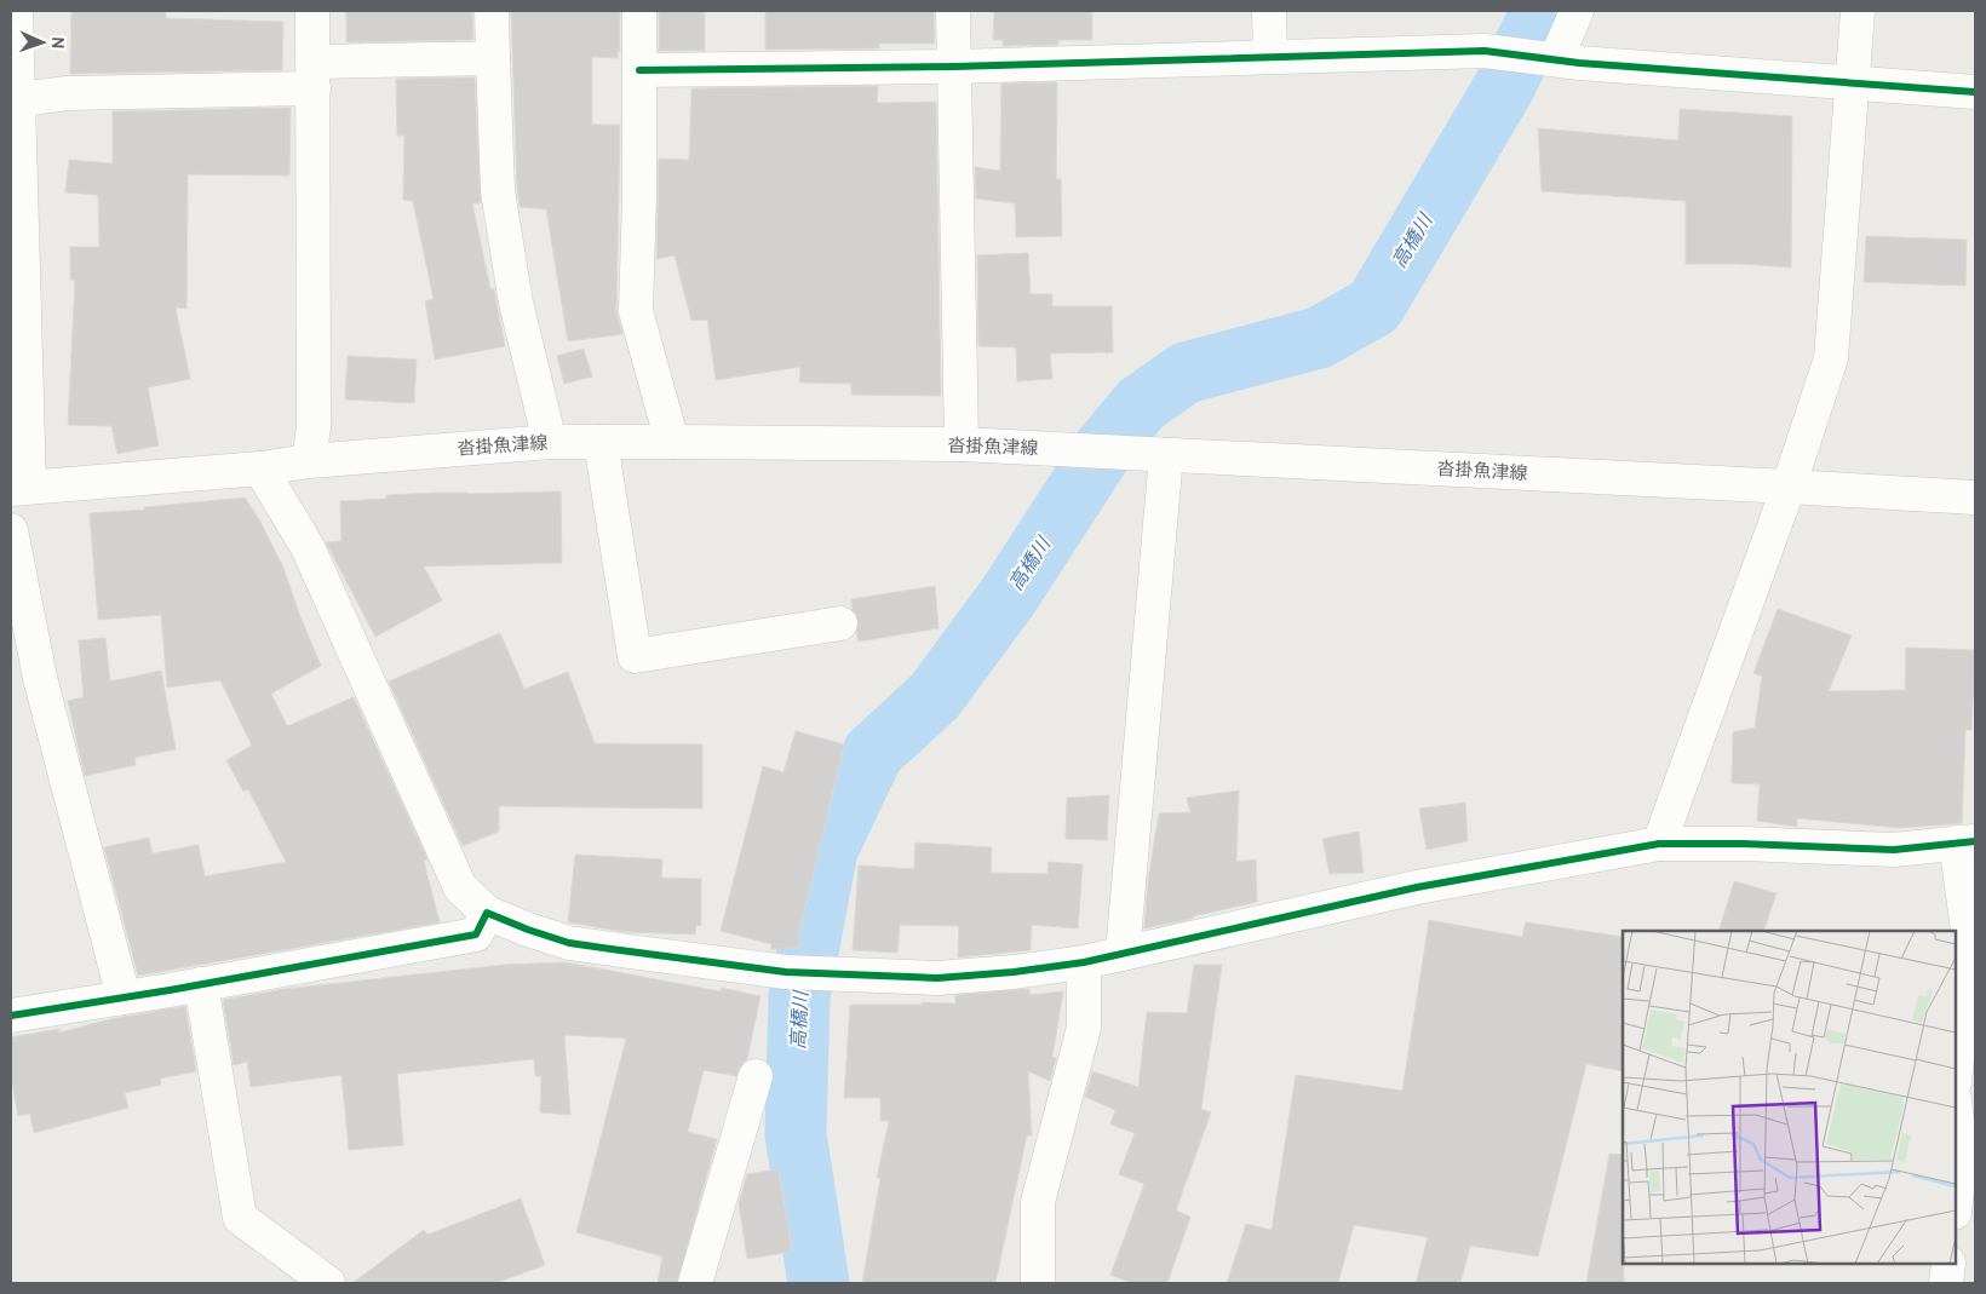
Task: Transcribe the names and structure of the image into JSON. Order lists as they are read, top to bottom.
{
  "streets": {
    "street": ["沓掛魚津線"]
  },
  "water": ["高橋川"],
  "north": "right"
}
